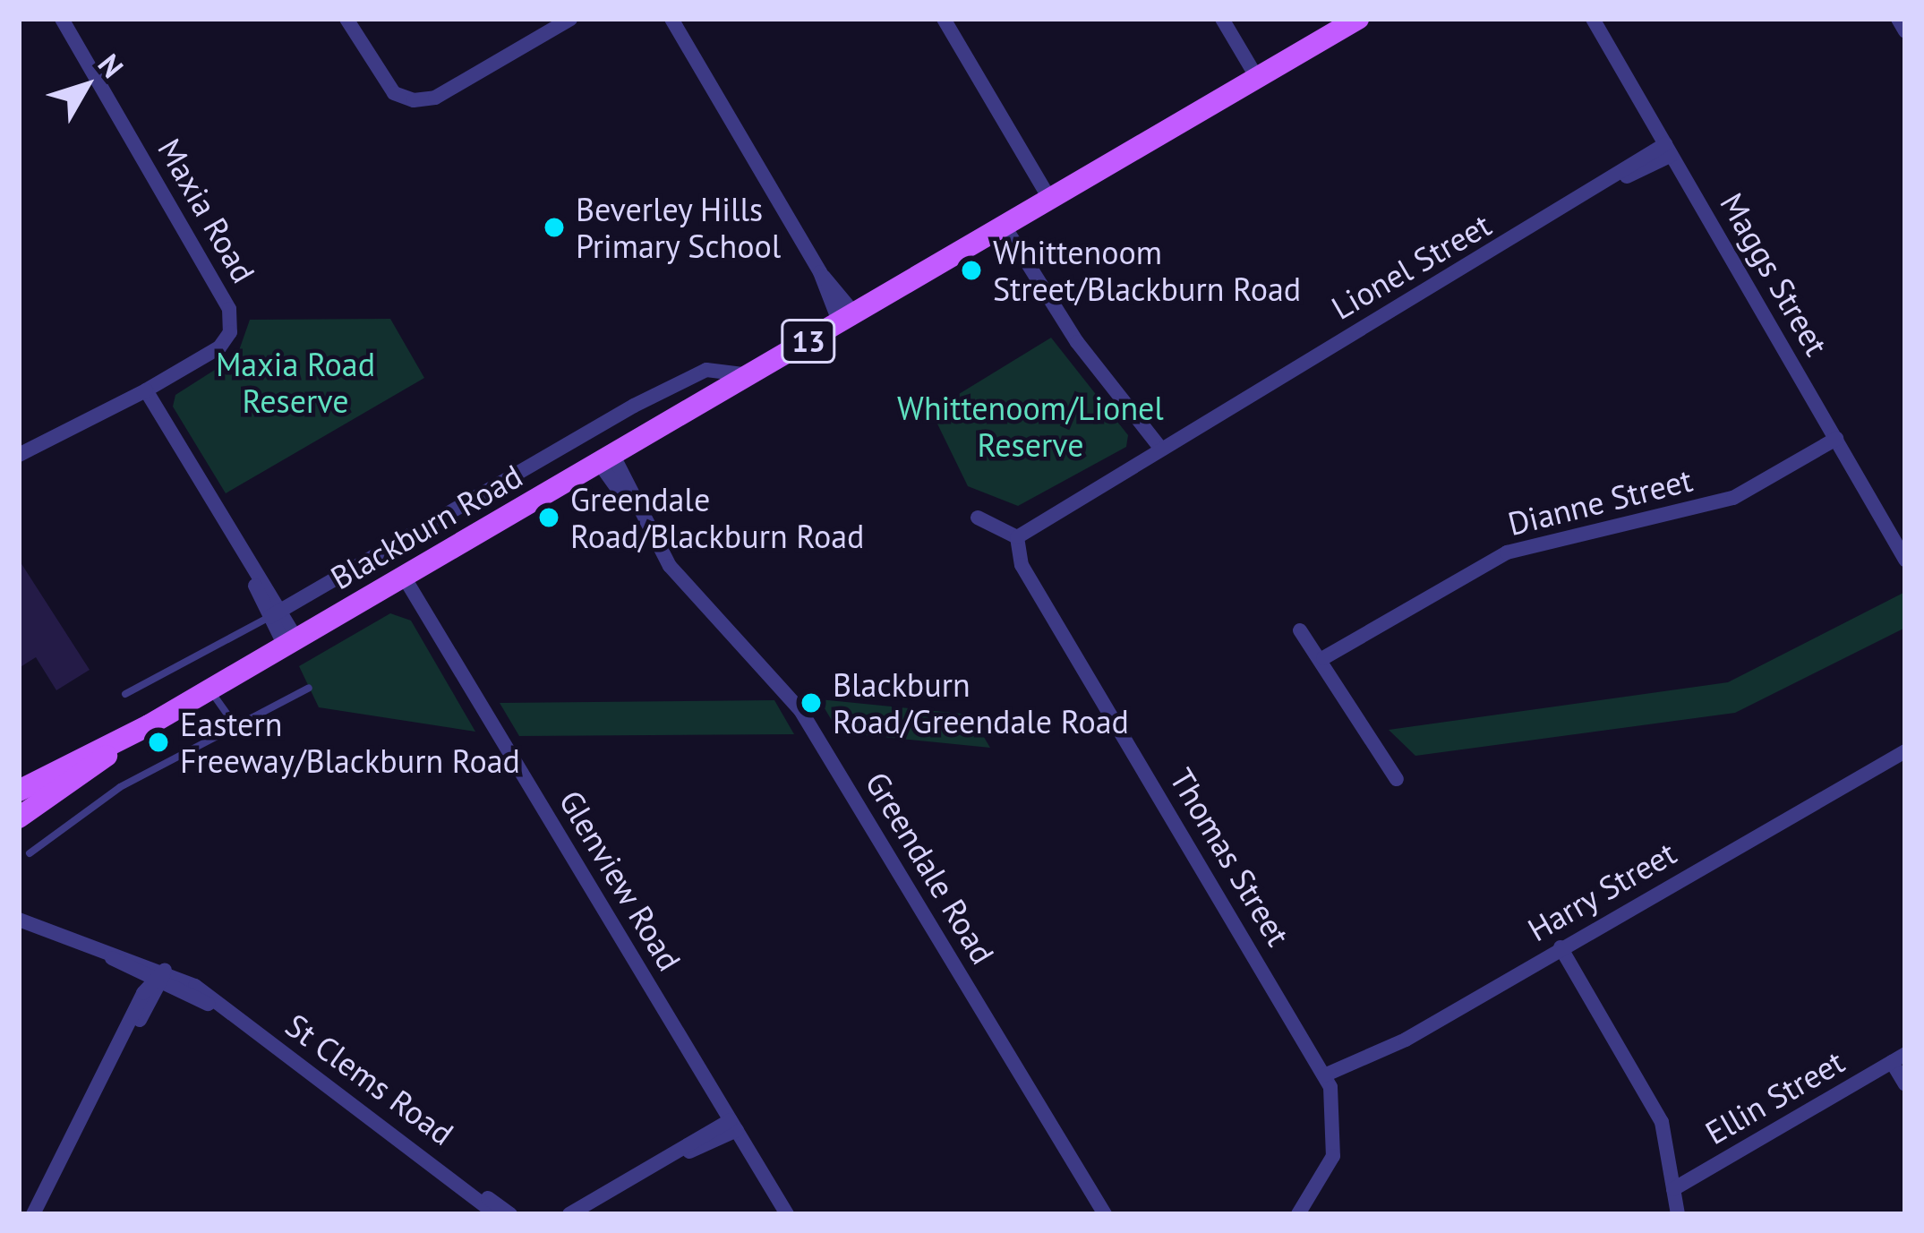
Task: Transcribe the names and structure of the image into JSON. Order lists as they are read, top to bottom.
{
  "streets": {
    "main road": ["13", "Blackburn Road"],
    "street": [
      "Maxia Road",
      "Lionel Street",
      "Maggs Street",
      "Dianne Street",
      "Thomas Street",
      "Greendale Road",
      "Glenview Road",
      "Harry Street",
      "St Clems Road",
      "Ellin Street"
    ]
  },
  "crossings": [
    ["Lionel Street", "Maggs Street"],
    ["Lionel Street", "Thomas Street"],
    ["Maggs Street", "Dianne Street"],
    ["Blackburn Road", "Greendale Road"],
    ["Blackburn Road", "Glenview Road"],
    ["Thomas Street", "Harry Street"]
  ],
  "parks": ["Maxia Road Reserve", "Whittenoom/Lionel Reserve"],
  "places": [
    "Beverley Hills Primary School",
    "Whittenoom Street/Blackburn Road",
    "Greendale Road/Blackburn Road",
    "Blackburn Road/Greendale Road",
    "Eastern Freeway/Blackburn Road"
  ],
  "north": "top right"
}
